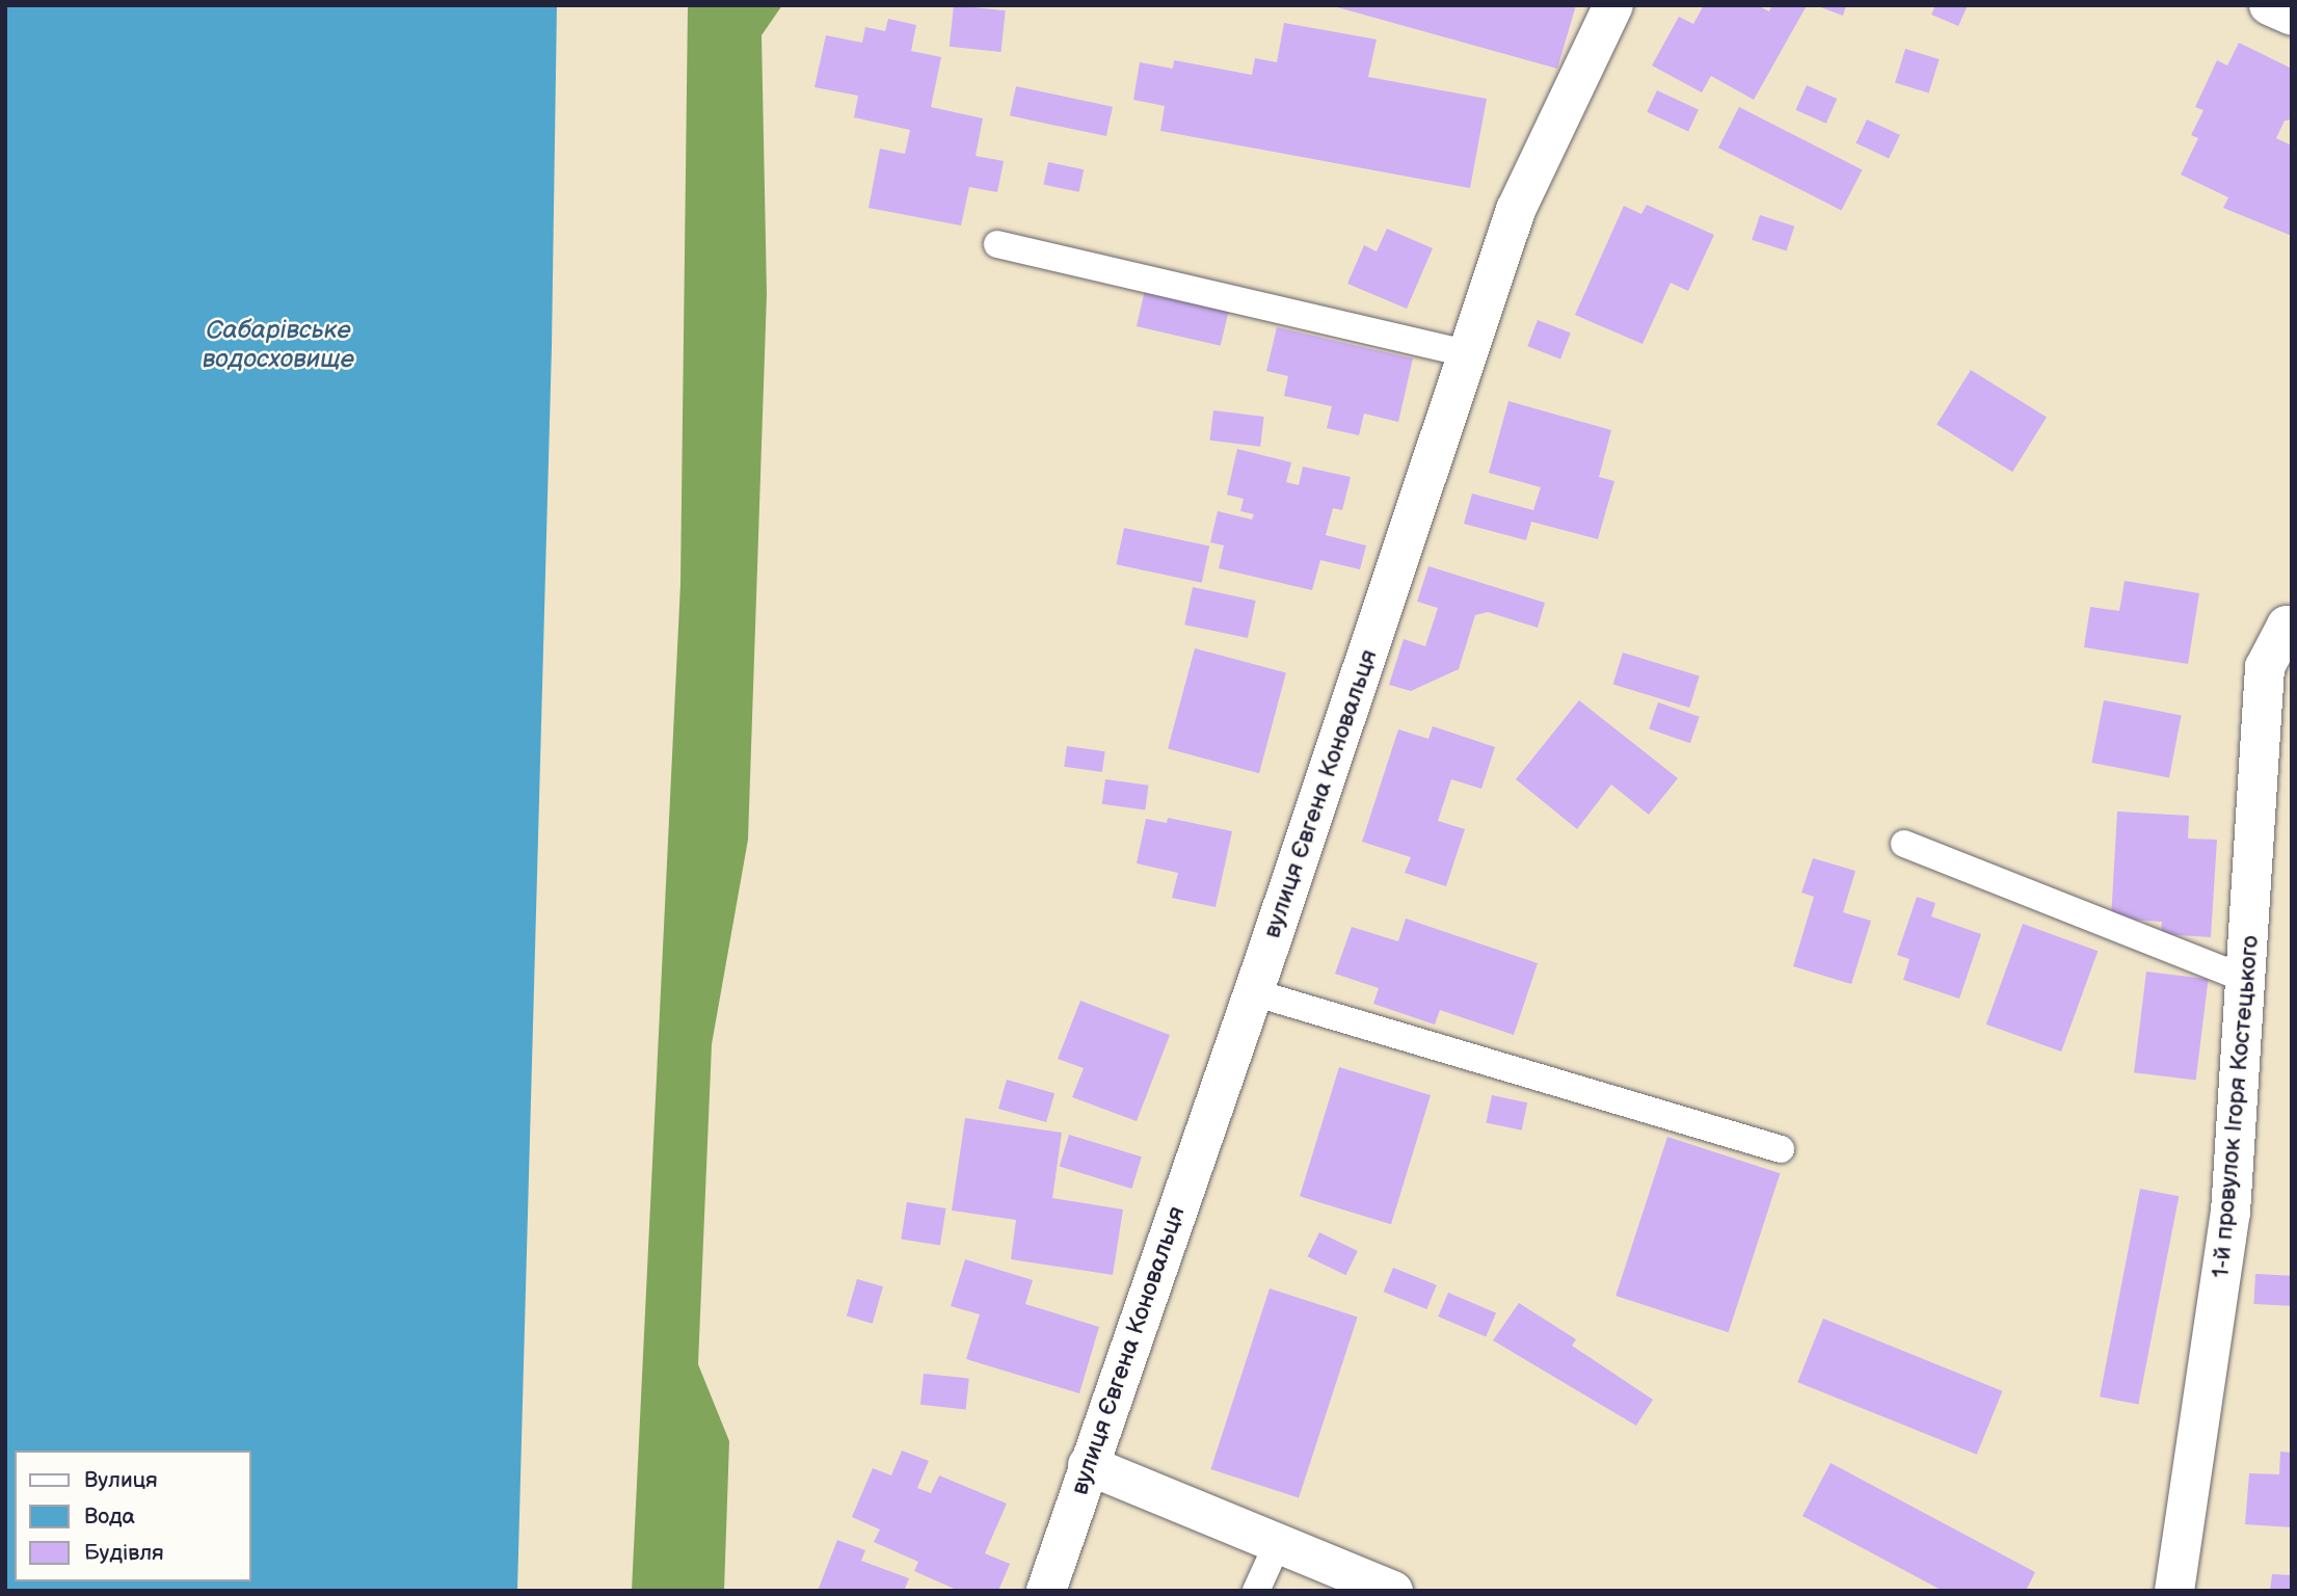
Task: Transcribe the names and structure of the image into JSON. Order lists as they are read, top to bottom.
{
  "streets": {
    "street": ["вулиця Євгена Коновальця", "1-й провулок Ігоря Костецького"]
  },
  "water": ["Сабарівське водосховище"],
  "legend": ["Вулиця", "Вода", "Будівля"]
}
